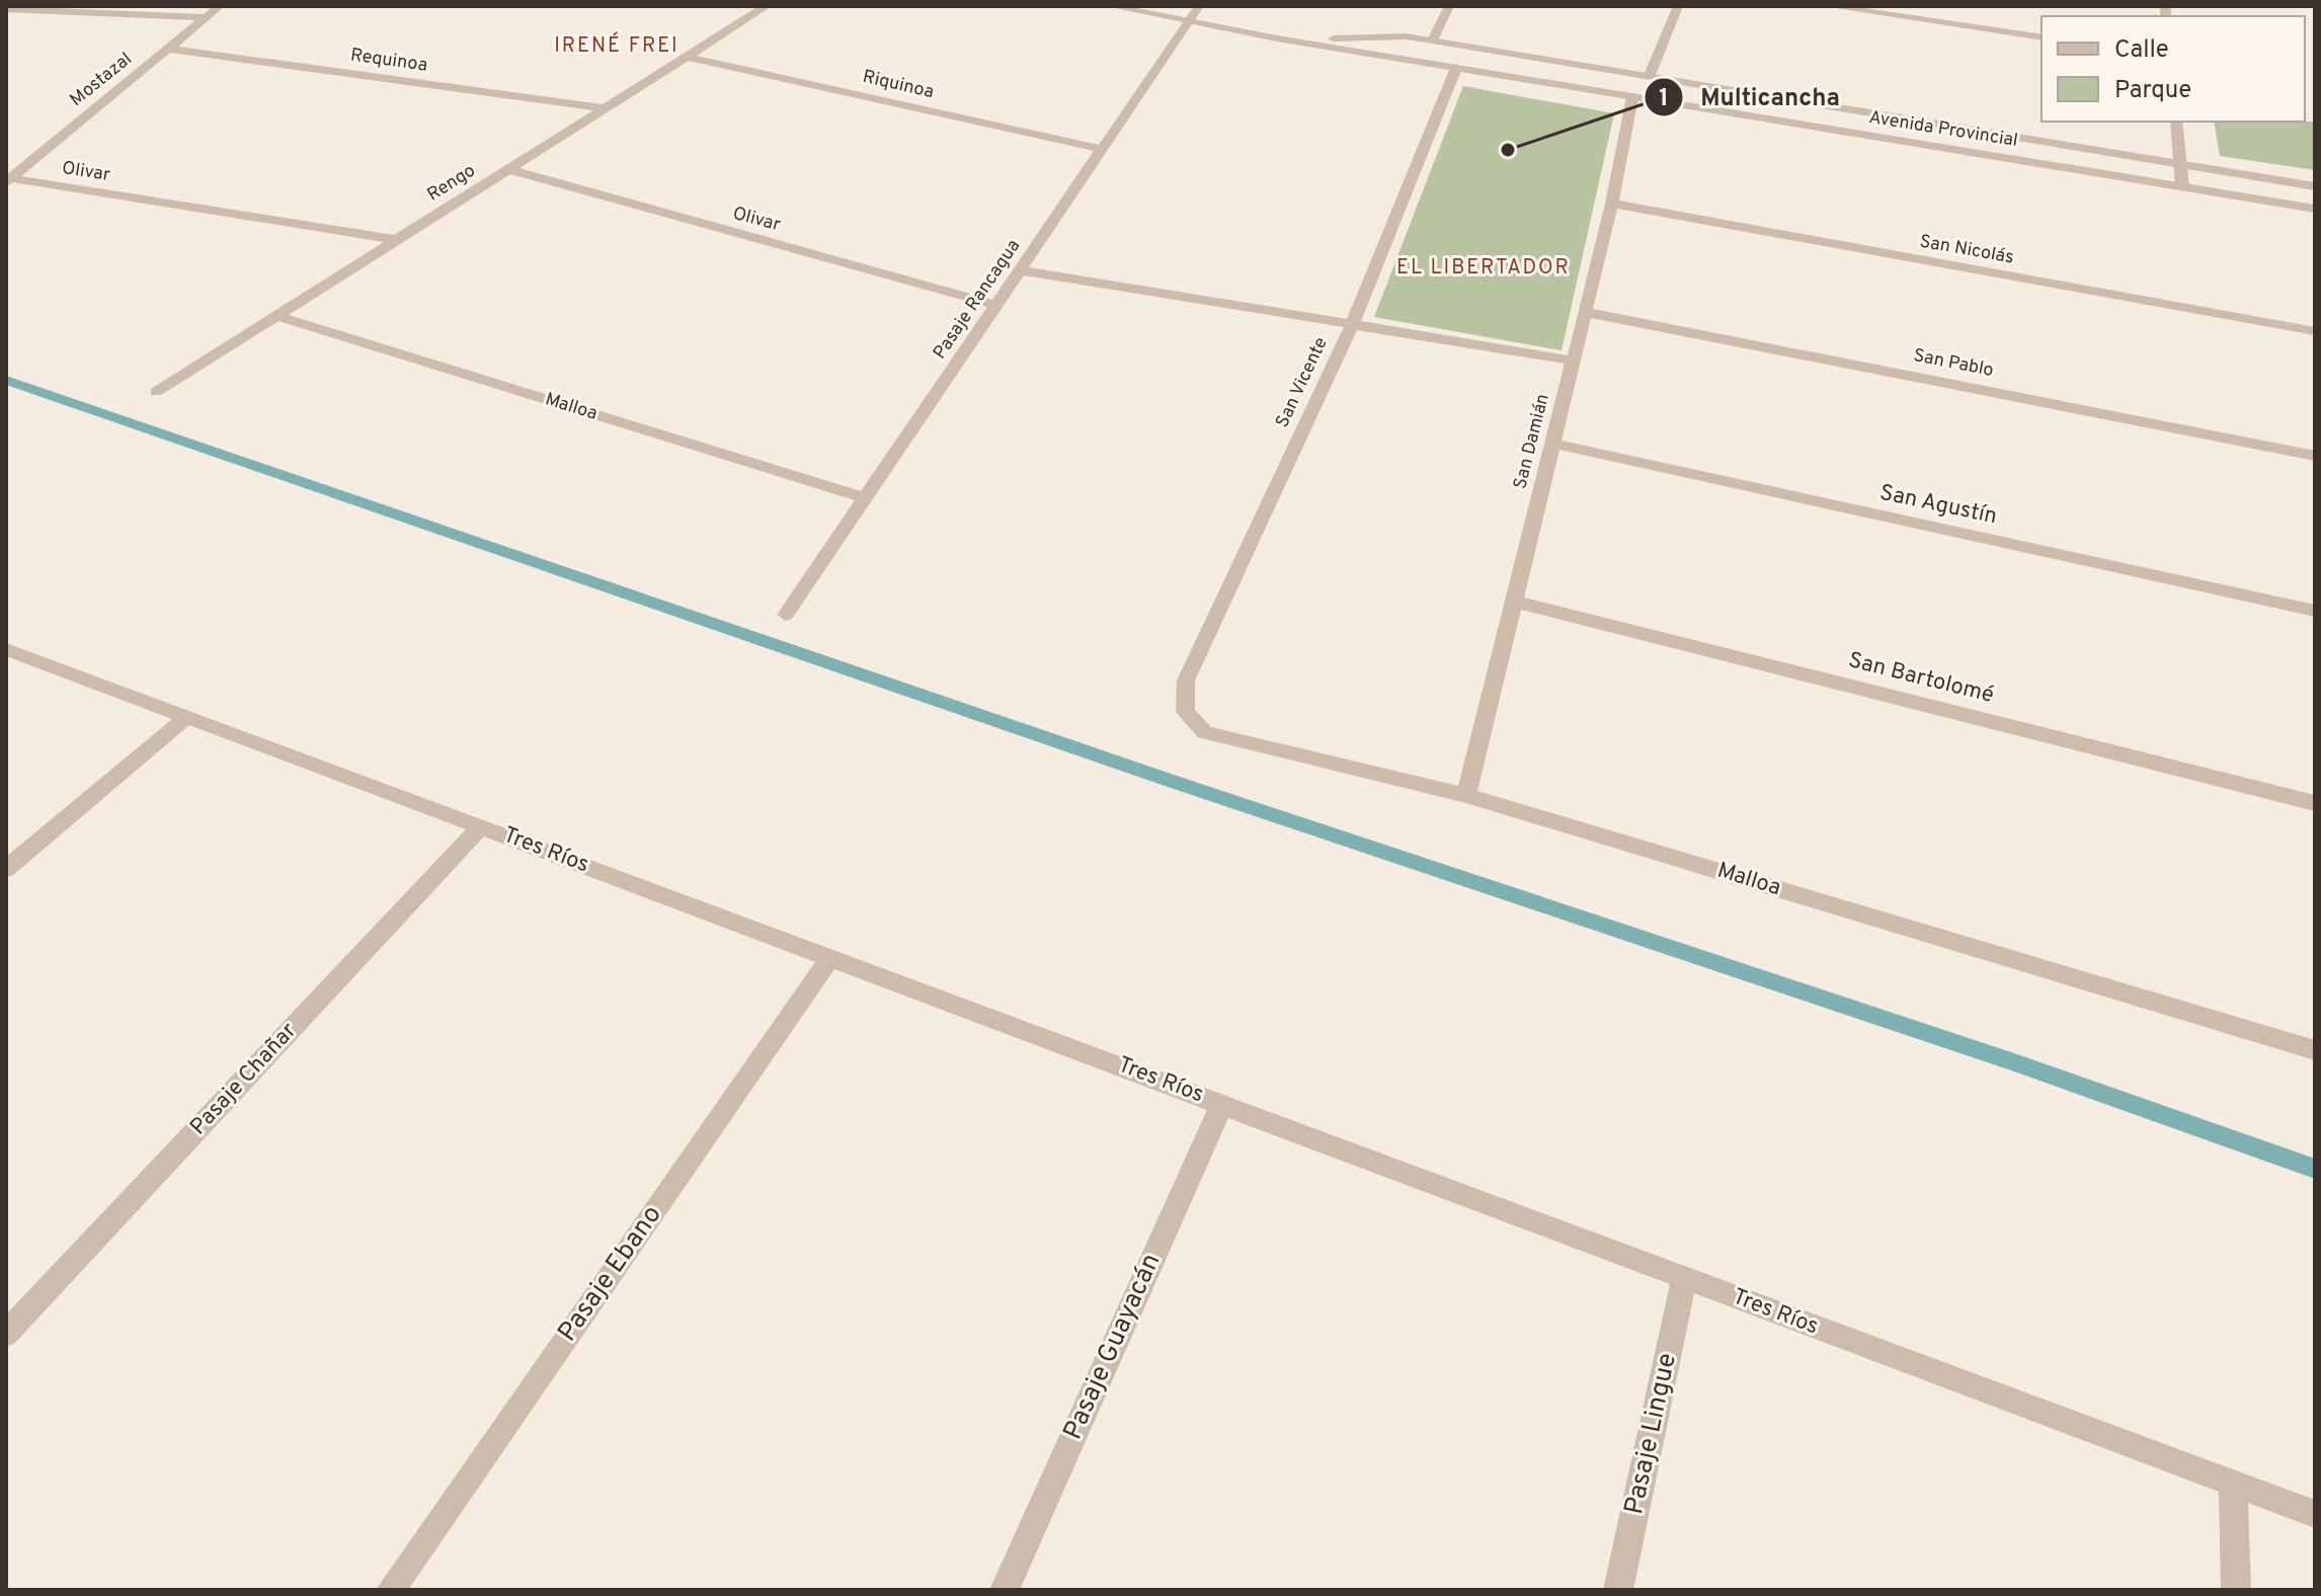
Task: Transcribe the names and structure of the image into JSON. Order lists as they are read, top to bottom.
{
  "streets": {
    "street": [
      "Requinoa",
      "Mostazal",
      "Riquinoa",
      "Avenida Provincial",
      "Olivar",
      "Rengo",
      "San Nicolás",
      "Pasaje Rancagua",
      "San Pablo",
      "San Vicente",
      "Malloa",
      "San Damián",
      "San Agustín",
      "San Bartolomé",
      "Tres Ríos",
      "Pasaje Chañar",
      "Pasaje Ebano",
      "Pasaje Guayacán",
      "Pasaje Lingue"
    ]
  },
  "crossings": [
    ["Requinoa", "Mostazal"],
    ["Requinoa", "Rengo"],
    ["Mostazal", "Olivar"],
    ["Riquinoa", "Rengo"],
    ["Riquinoa", "Pasaje Rancagua"],
    ["Avenida Provincial", "Pasaje Rancagua"],
    ["Avenida Provincial", "San Vicente"],
    ["Avenida Provincial", "San Damián"],
    ["Olivar", "Rengo"],
    ["Olivar", "Pasaje Rancagua"],
    ["Rengo", "Malloa"],
    ["San Nicolás", "San Damián"],
    ["Pasaje Rancagua", "Malloa"],
    ["San Pablo", "San Damián"],
    ["San Vicente", "Malloa"],
    ["Malloa", "San Damián"],
    ["San Damián", "San Agustín"],
    ["San Damián", "San Bartolomé"],
    ["Tres Ríos", "Pasaje Chañar"],
    ["Tres Ríos", "Pasaje Ebano"],
    ["Tres Ríos", "Pasaje Guayacán"],
    ["Tres Ríos", "Pasaje Lingue"]
  ],
  "districts": ["IRENÉ FREI", "EL LIBERTADOR"],
  "places": ["Multicancha"],
  "legend": ["Calle", "Parque"]
}
